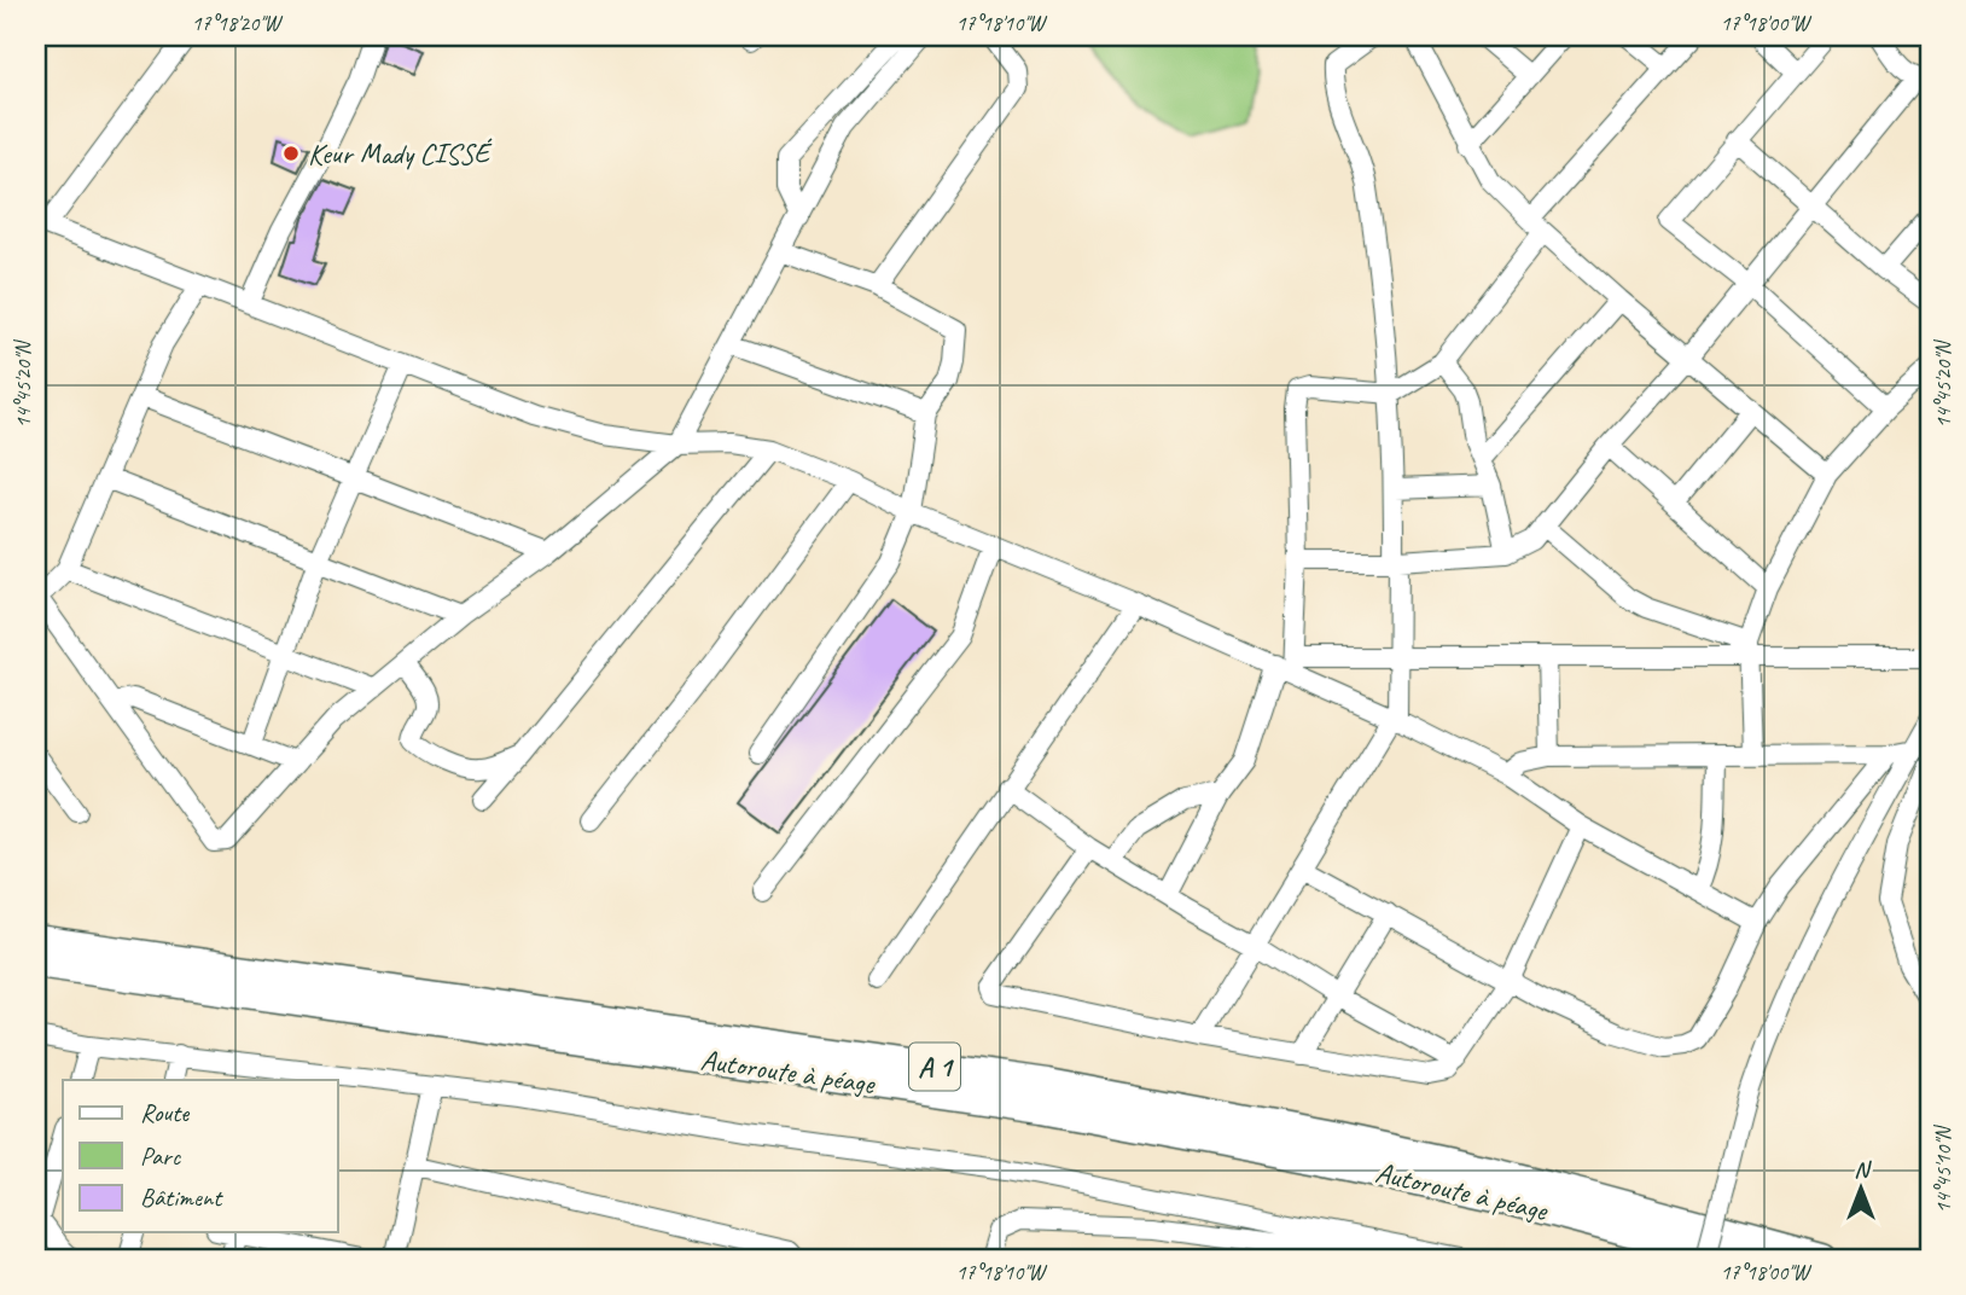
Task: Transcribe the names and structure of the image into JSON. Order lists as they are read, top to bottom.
{
  "streets": {
    "highway": ["A 1", "Autoroute à péage"]
  },
  "places": ["Keur Mady CISSÉ"],
  "legend": ["Route", "Parc", "Bâtiment"],
  "north": "top",
  "coordinates": [
    "17°18'20\"W",
    "17°18'10\"W",
    "17°18'00\"W",
    "14°45'20\"N",
    "14°45'10\"N"
  ]
}
